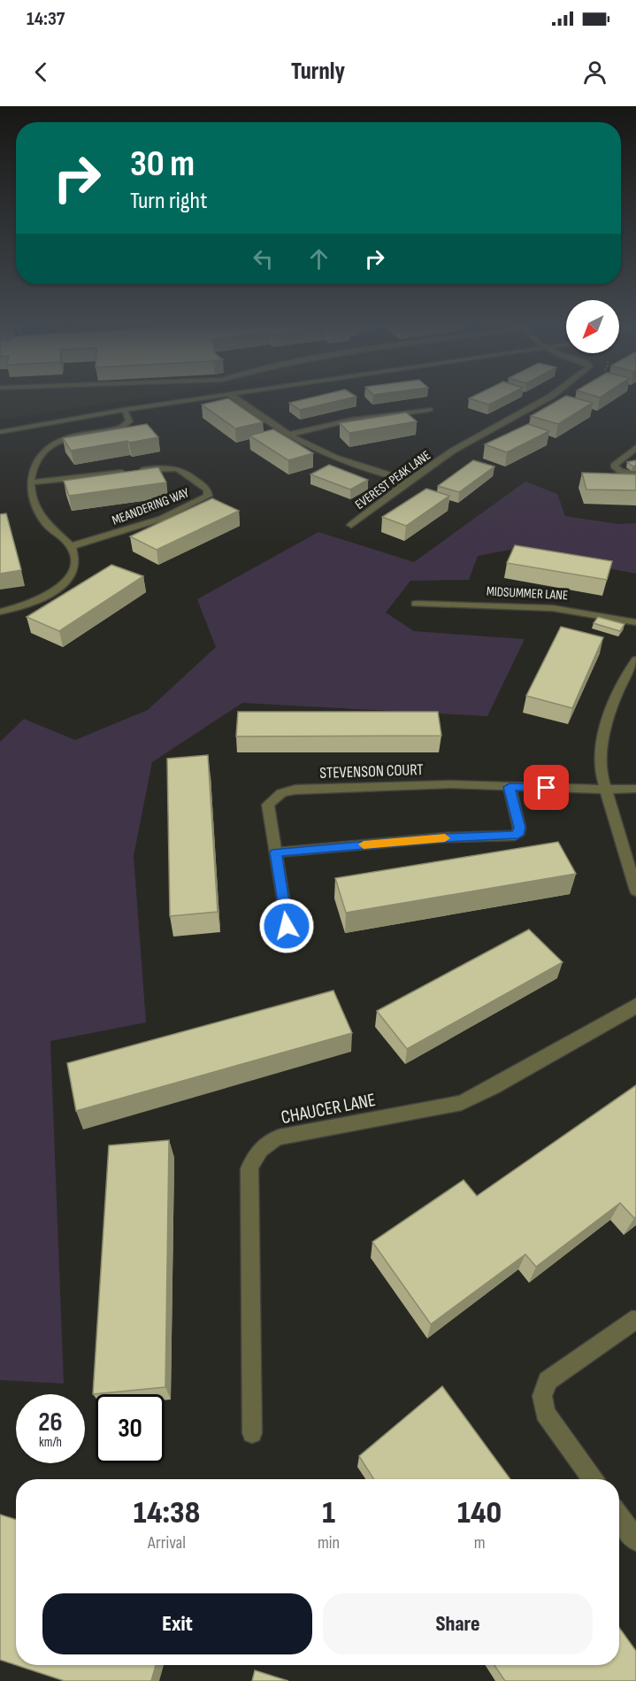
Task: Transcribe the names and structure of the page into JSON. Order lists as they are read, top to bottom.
{
  "streets": {
    "street": [
      "EVEREST PEAK LANE",
      "MEANDERING WAY",
      "MIDSUMMER LANE",
      "STEVENSON COURT",
      "CHAUCER LANE"
    ]
  },
  "north": "bottom left",
  "page": {
    "status": "14:37",
    "header": "Turnly",
    "turn": ["30 m", "Turn right"],
    "speed": "26 km/h",
    "limit": "30",
    "eta": [
      "14:38",
      "Arrival",
      "1",
      "min",
      "140",
      "m"
    ],
    "buttons": ["Exit", "Share"]
  }
}
